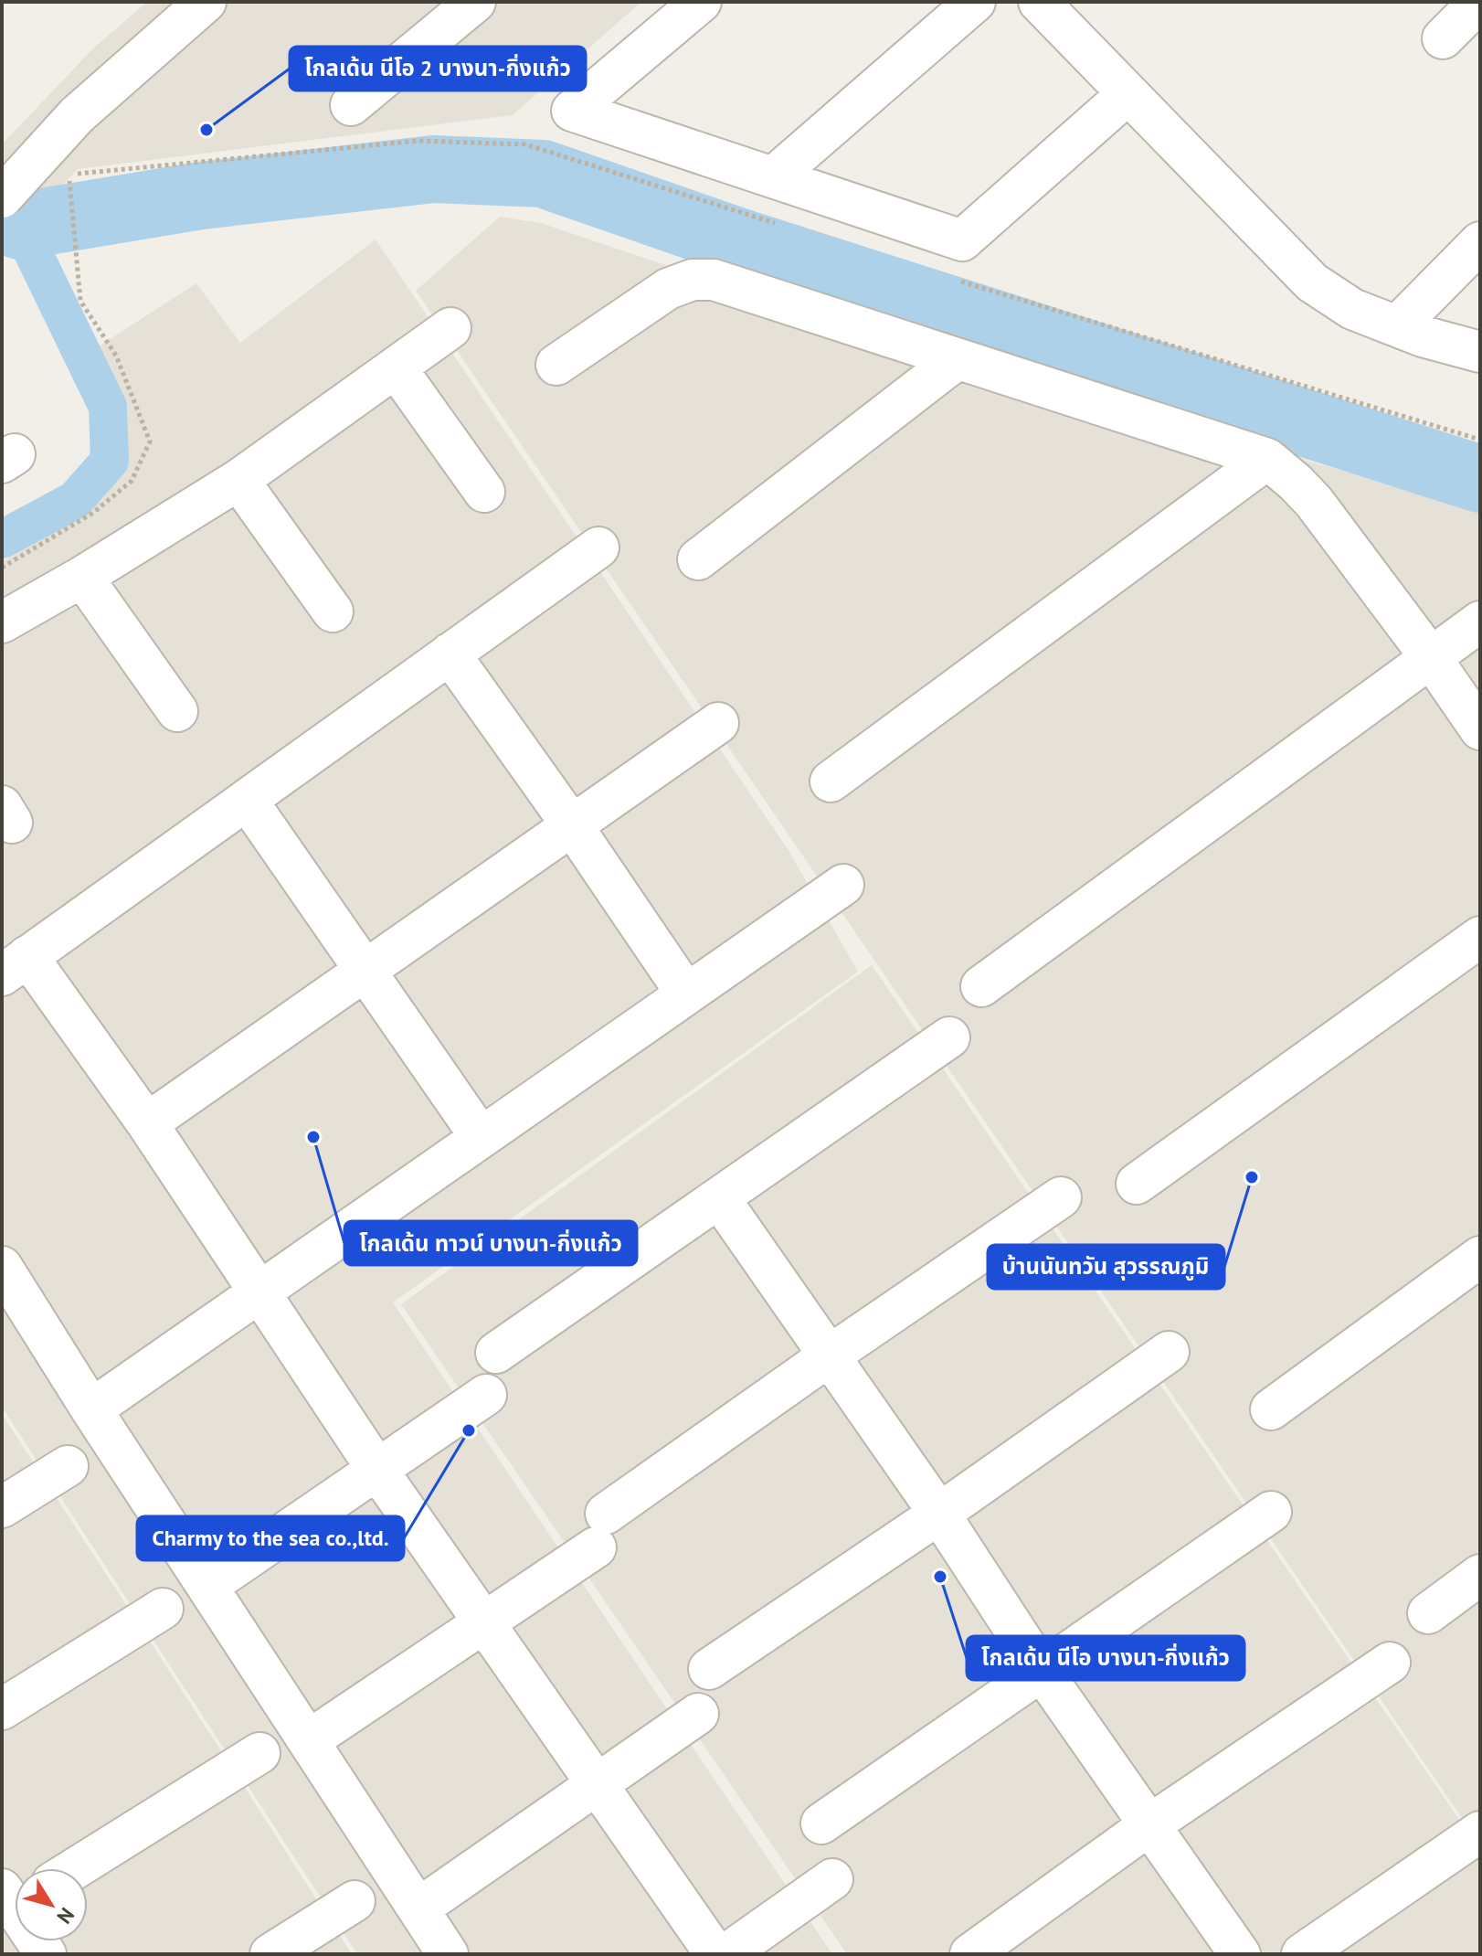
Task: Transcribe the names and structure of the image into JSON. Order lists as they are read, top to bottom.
{
  "places": [
    "โกลเด้น นีโอ 2 บางนา-กิ่งแก้ว",
    "โกลเด้น ทาวน์ บางนา-กิ่งแก้ว",
    "บ้านนันทวัน สุวรรณภูมิ",
    "Charmy to the sea co.,ltd.",
    "โกลเด้น นีโอ บางนา-กิ่งแก้ว"
  ],
  "north": "bottom right"
}
